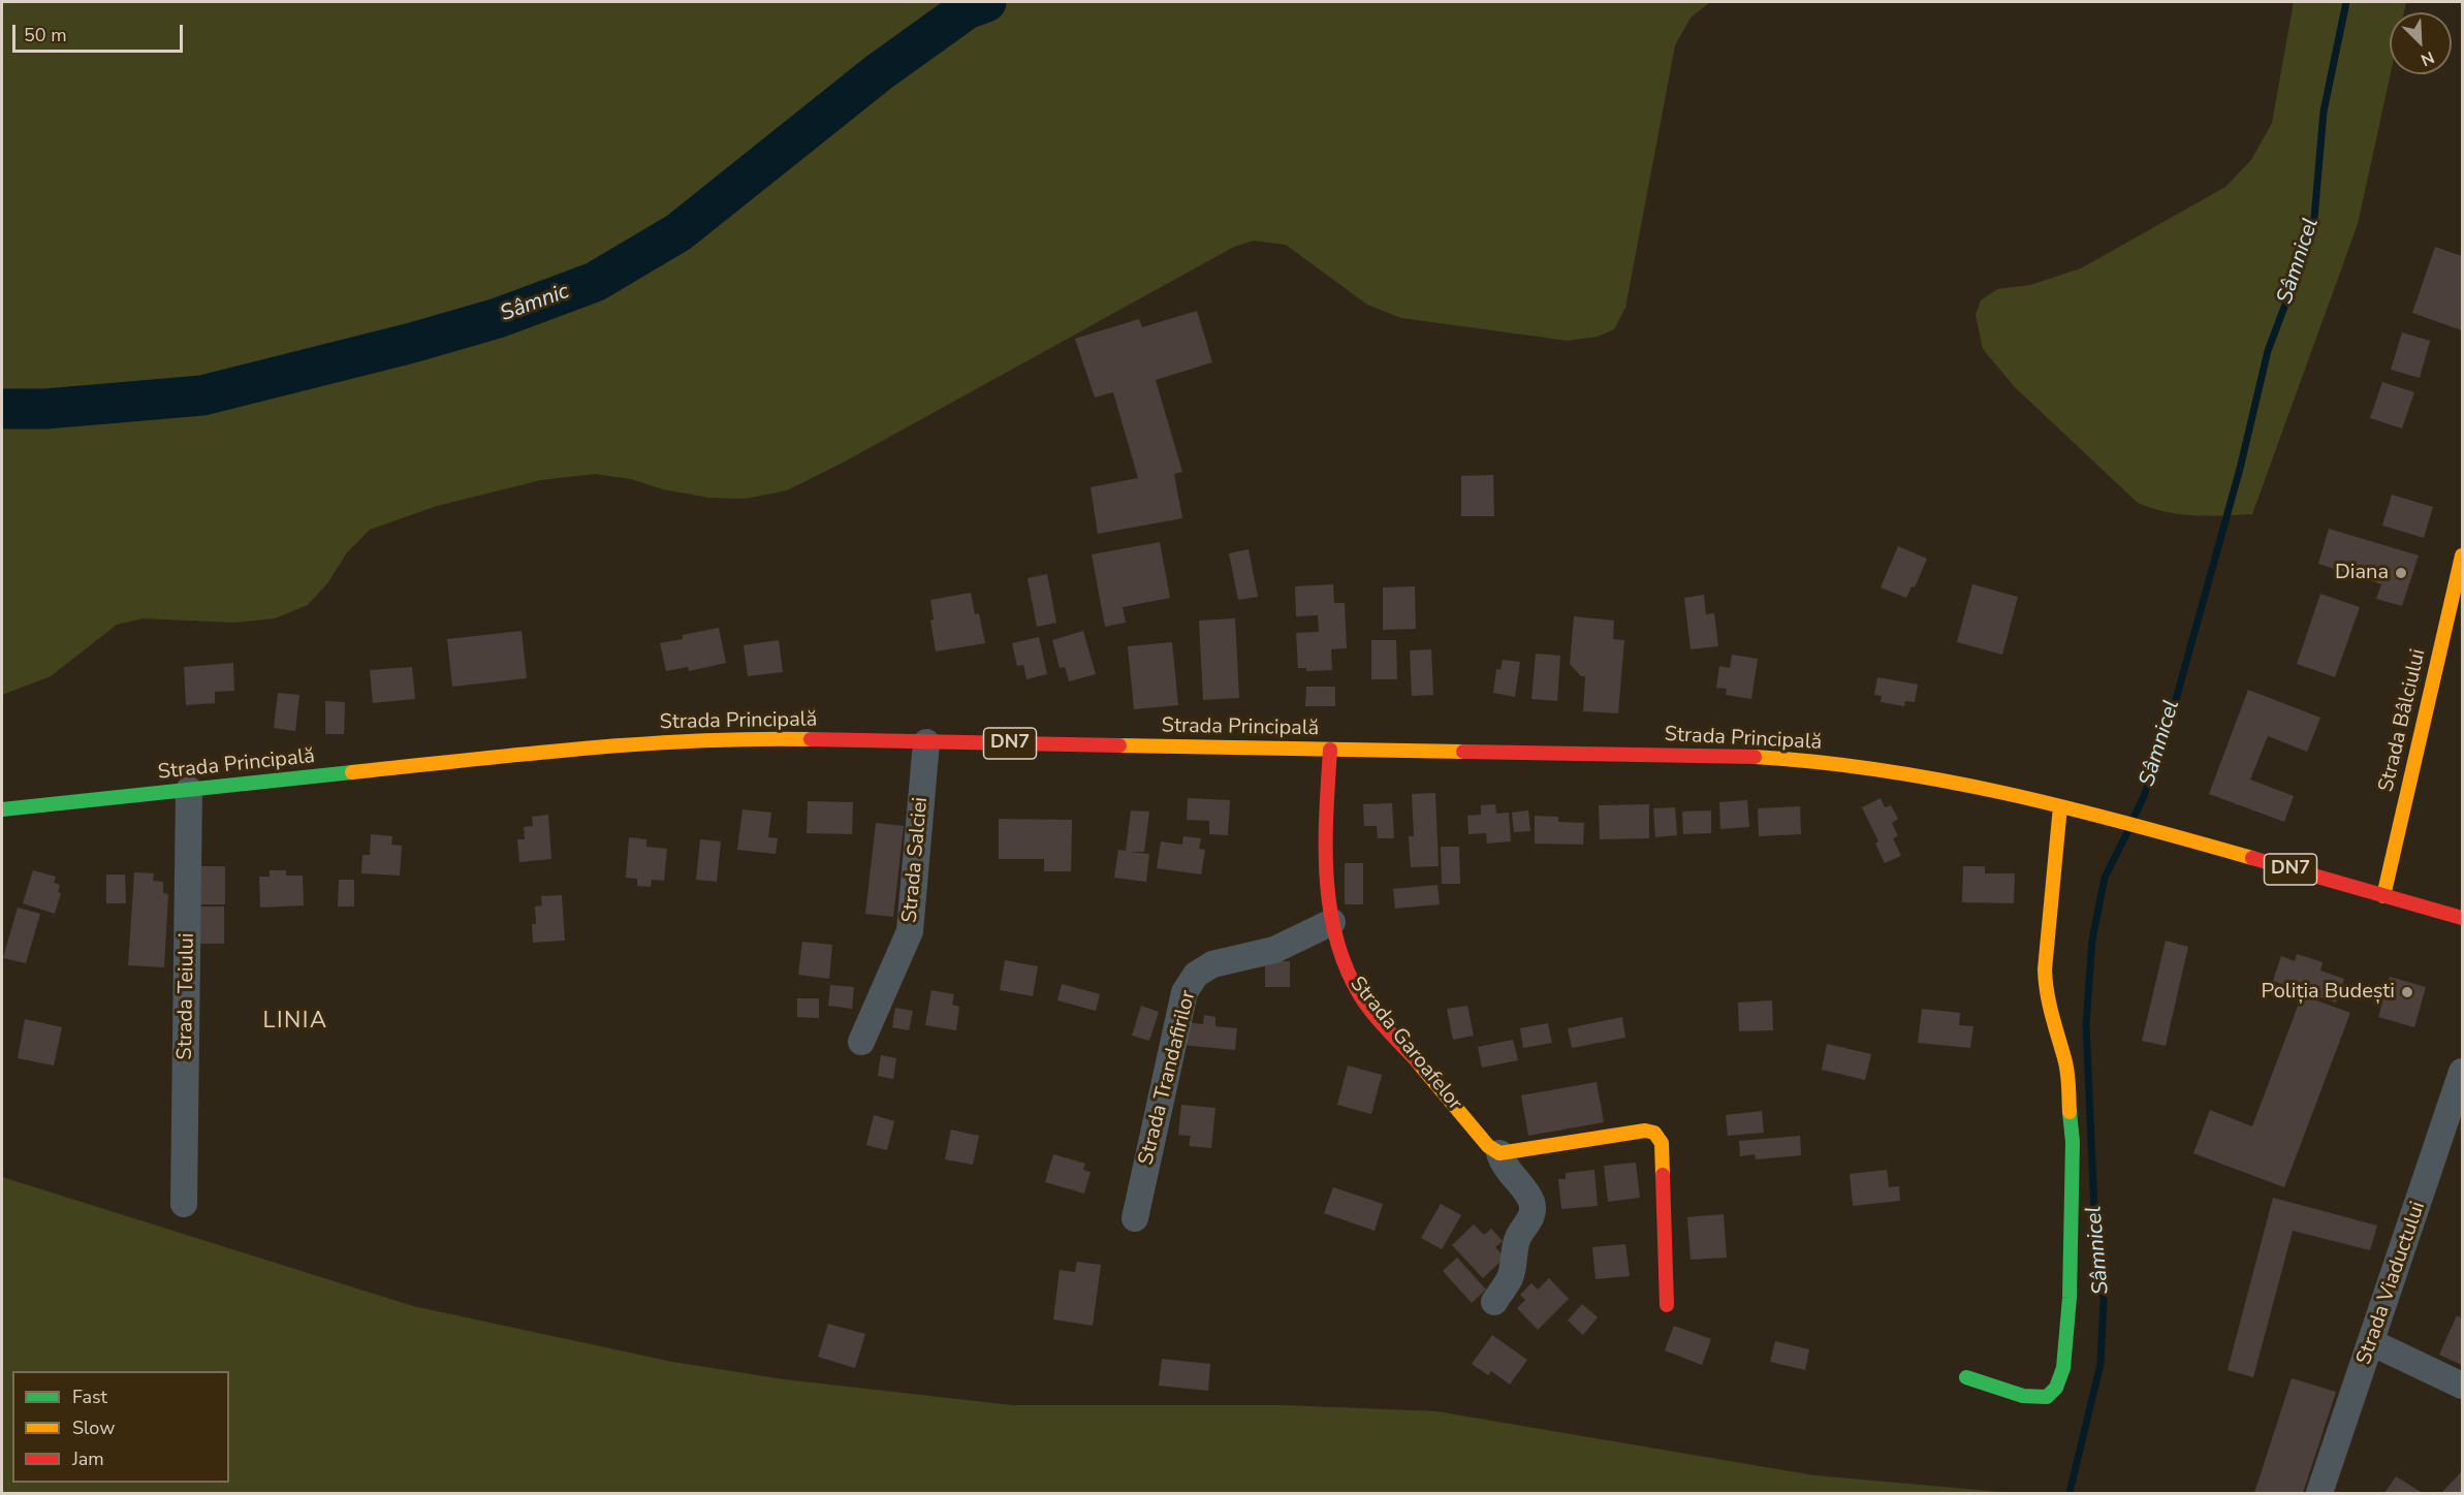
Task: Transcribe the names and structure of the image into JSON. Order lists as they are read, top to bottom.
{
  "streets": {
    "main road": [
      "Strada Bâlciului",
      "Strada Principală",
      "DN7",
      "Strada Garoafelor"
    ],
    "street": [
      "Strada Salciei",
      "Strada Teiului",
      "Strada Trandafirilor",
      "Strada Viaductului"
    ]
  },
  "crossings": [
    ["Strada Bâlciului", "Strada Principală"],
    ["Strada Principală", "Strada Salciei"],
    ["Strada Principală", "Strada Teiului"],
    ["Strada Garoafelor", "Strada Trandafirilor"]
  ],
  "districts": ["LINIA"],
  "water": ["Sâmnicel", "Sâmnic"],
  "places": ["Diana", "Poliția Budești"],
  "legend": ["Fast", "Slow", "Jam"],
  "scale_bar": "50 m",
  "north": "bottom right"
}
